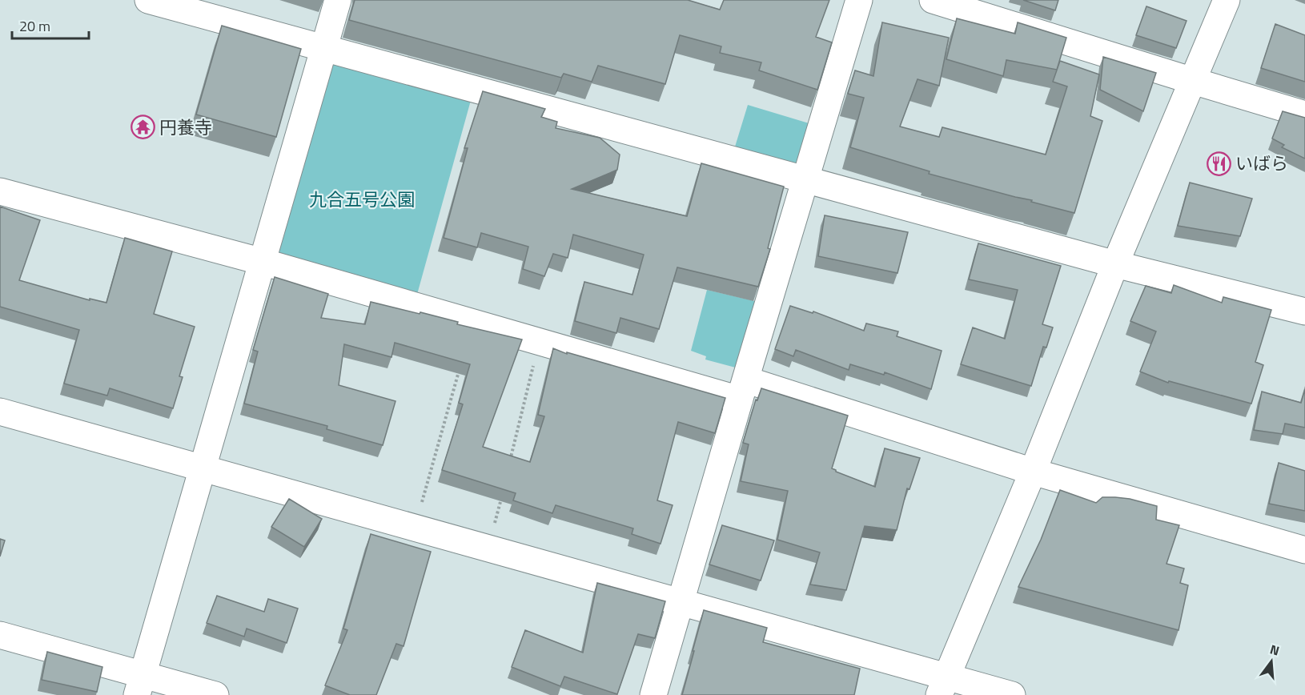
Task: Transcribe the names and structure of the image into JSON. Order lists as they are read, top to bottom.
{
  "parks": ["九合五号公園"],
  "places": {
    "temple": ["円養寺"],
    "restaurant": ["いばら"]
  },
  "scale_bar": "20 m",
  "north": "top"
}
